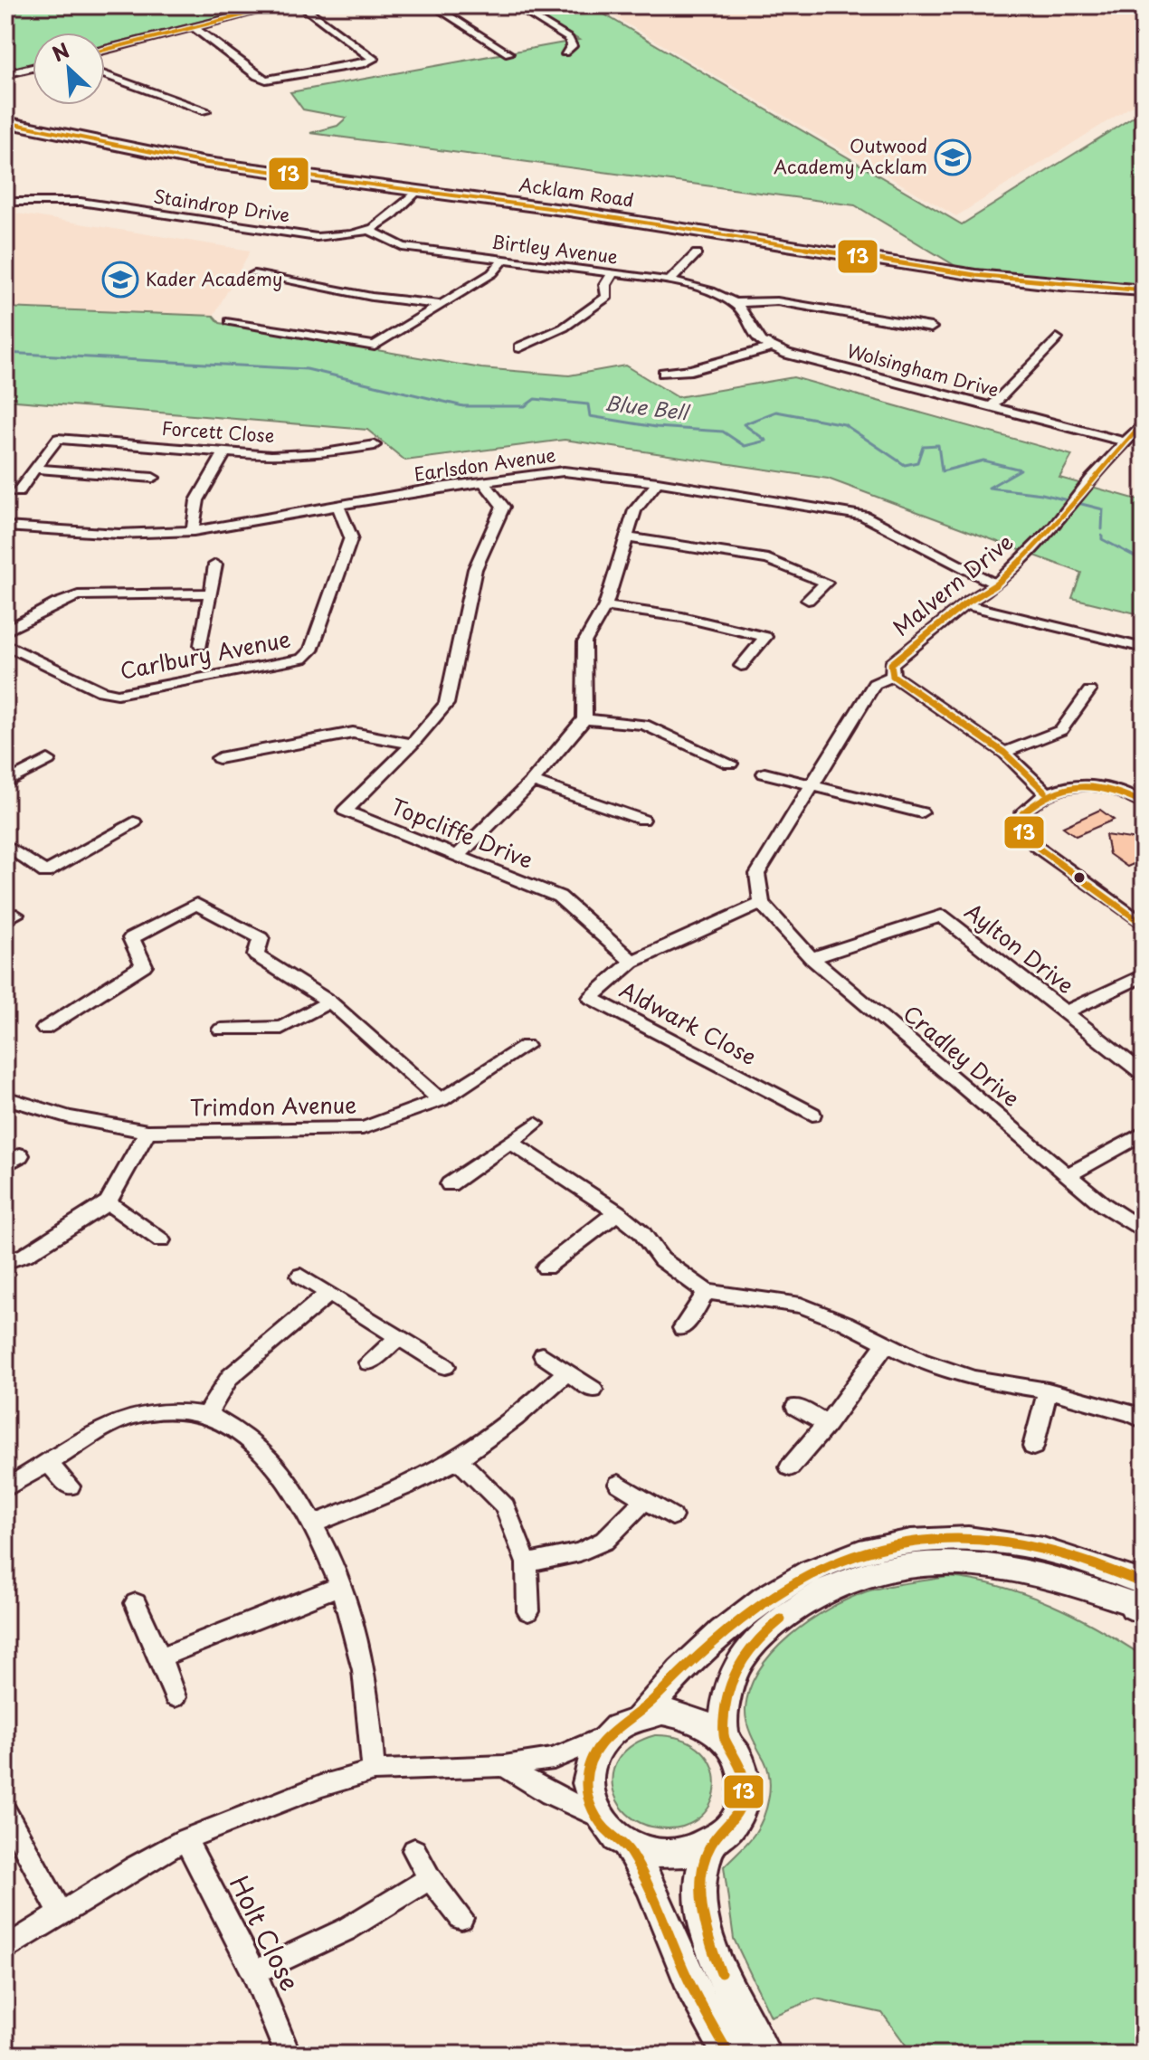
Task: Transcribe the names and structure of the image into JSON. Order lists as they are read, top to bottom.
{
  "streets": {
    "main road": ["Acklam Road"],
    "street": [
      "Staindrop Drive",
      "Birtley Avenue",
      "Wolsingham Drive",
      "Forcett Close",
      "Earlsdon Avenue",
      "Malvern Drive",
      "Carlbury Avenue",
      "Topcliffe Drive",
      "Aylton Drive",
      "Aldwark Close",
      "Cradley Drive",
      "Trimdon Avenue",
      "Holt Close"
    ]
  },
  "crossings": [
    ["Acklam Road", "Staindrop Drive"],
    ["Staindrop Drive", "Birtley Avenue"],
    ["Wolsingham Drive", "Malvern Drive"],
    ["Earlsdon Avenue", "Malvern Drive"],
    ["Earlsdon Avenue", "Carlbury Avenue"],
    ["Malvern Drive", "Cradley Drive"],
    ["Topcliffe Drive", "Aldwark Close"],
    ["Aylton Drive", "Cradley Drive"]
  ],
  "water": ["Blue Bell"],
  "places": {
    "school or university": ["Outwood Academy Acklam", "Kader Academy"]
  },
  "lines": ["transit line 13"],
  "north": "top left"
}
